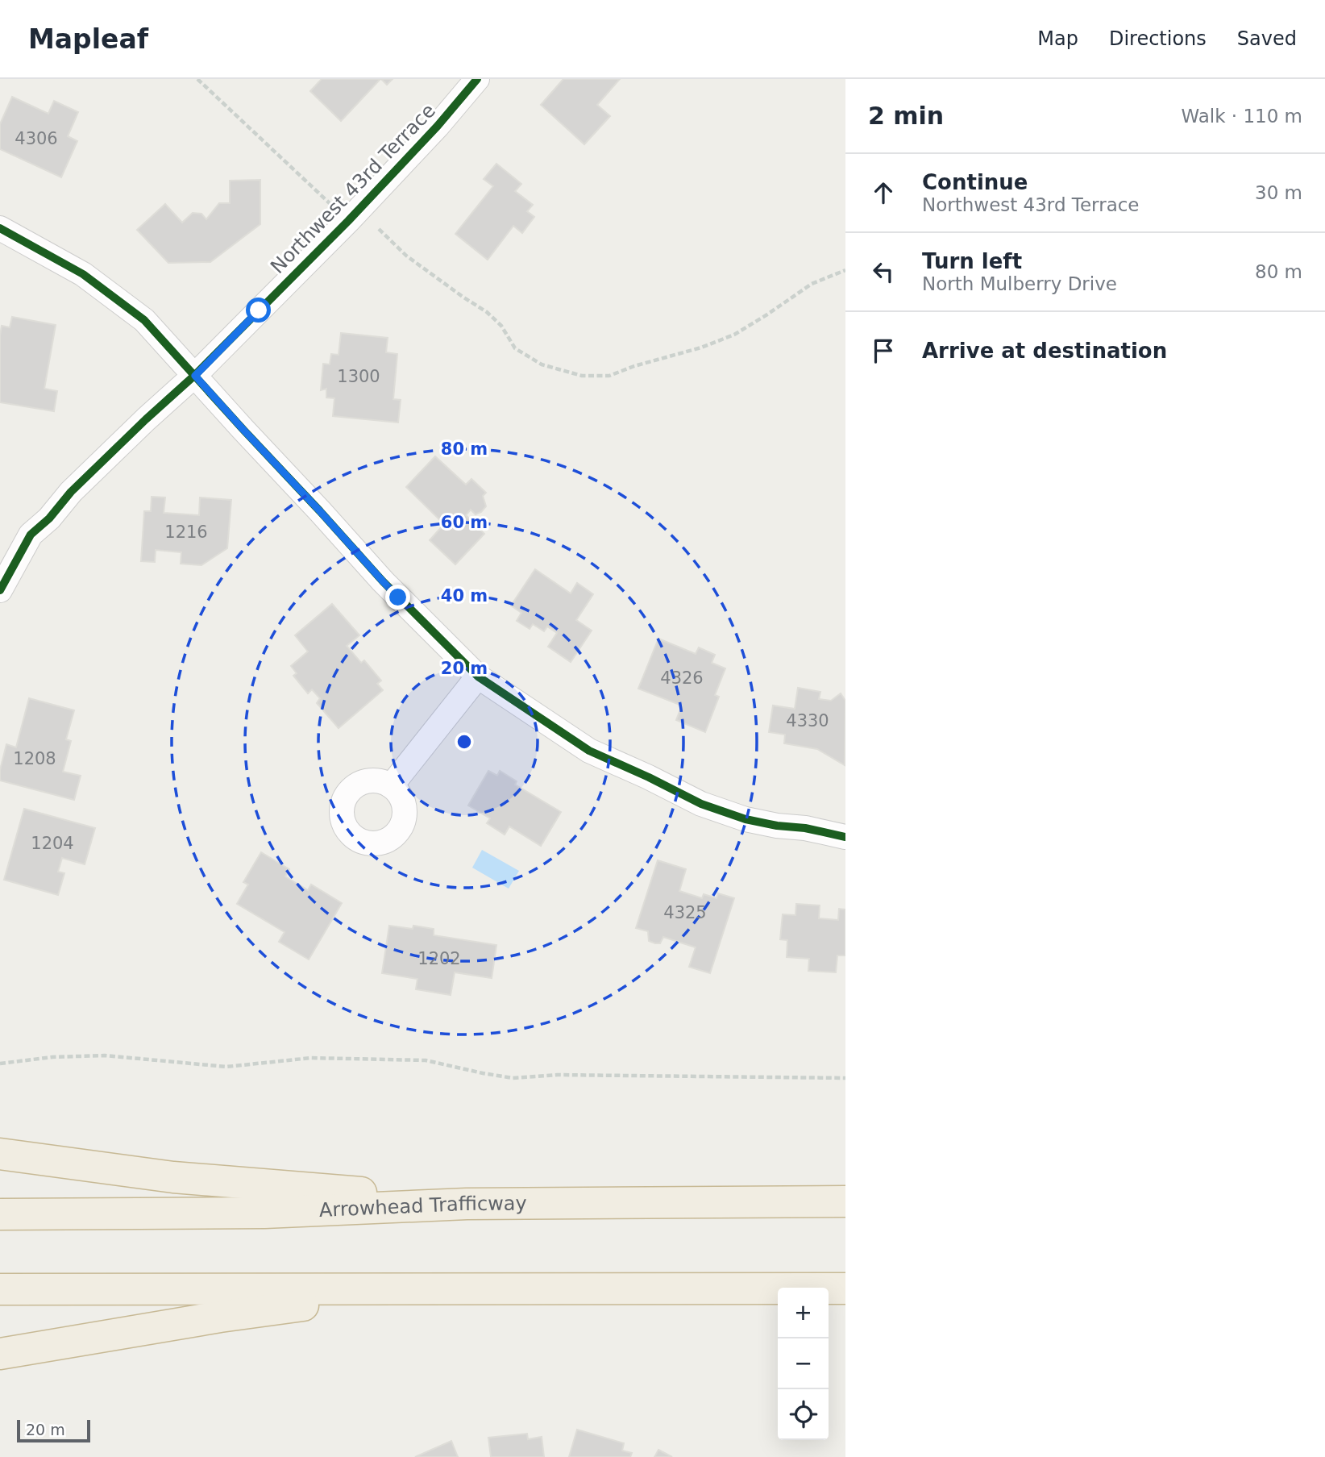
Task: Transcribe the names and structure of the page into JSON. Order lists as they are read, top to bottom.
{
  "streets": {
    "highway": ["Arrowhead Trafficway"],
    "street": ["Northwest 43rd Terrace"]
  },
  "house_numbers": [
    "4306",
    "1300",
    "1216",
    "4326",
    "4330",
    "1208",
    "1204",
    "4325",
    "1202"
  ],
  "scale_bar": "20 m",
  "page": {
    "header": "Mapleaf",
    "nav": ["Map", "Directions", "Saved"],
    "heading": ["2 min", "Walk · 110 m"],
    "list": [
      ["Continue", "Northwest 43rd Terrace", "30 m"],
      ["Turn left", "North Mulberry Drive", "80 m"],
      "Arrive at destination"
    ],
    "map_buttons": ["+", "−"],
    "scale": "20 m"
  },
  "rings": [
    "80 m",
    "60 m",
    "40 m",
    "20 m"
  ]
}
